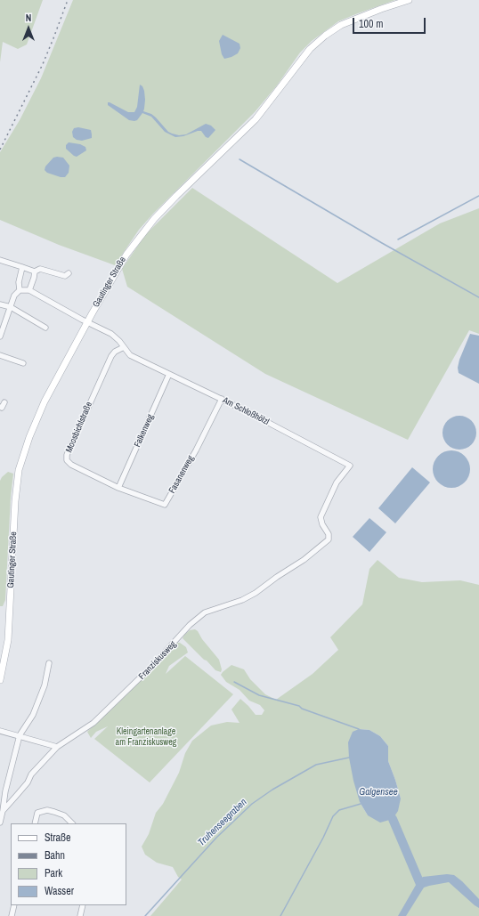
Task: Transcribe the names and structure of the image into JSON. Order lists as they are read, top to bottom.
{
  "streets": {
    "main road": ["Gautinger Straße"],
    "street": [
      "Am Schloßhölzl",
      "Moosbichlstraße",
      "Falkenweg",
      "Fasanenweg",
      "Franziskusweg"
    ]
  },
  "crossings": [
    ["Gautinger Straße", "Am Schloßhölzl"],
    ["Am Schloßhölzl", "Moosbichlstraße"],
    ["Am Schloßhölzl", "Falkenweg"],
    ["Am Schloßhölzl", "Fasanenweg"],
    ["Am Schloßhölzl", "Franziskusweg"],
    ["Moosbichlstraße", "Falkenweg"],
    ["Moosbichlstraße", "Fasanenweg"],
    ["Falkenweg", "Fasanenweg"]
  ],
  "water": ["Galgensee", "Truhenseegraben"],
  "parks": ["Kleingartenanlage am Franziskusweg"],
  "legend": [
    "Straße",
    "Bahn",
    "Park",
    "Wasser"
  ],
  "scale_bar": "100 m",
  "north": "top"
}
